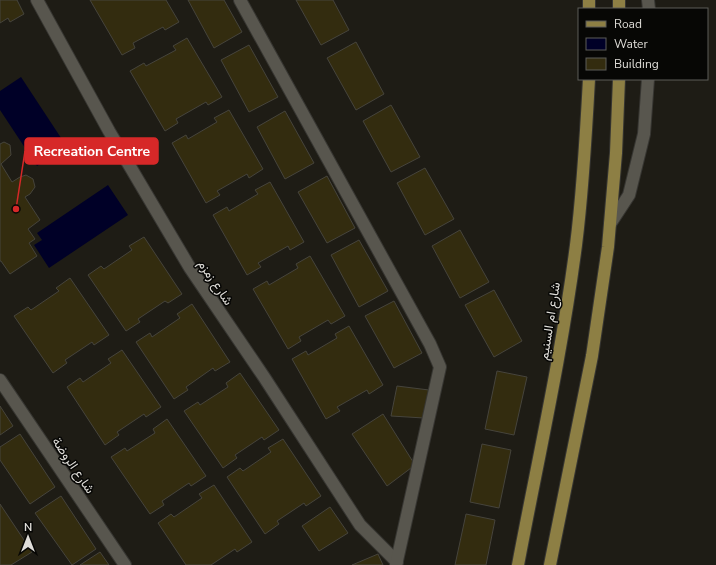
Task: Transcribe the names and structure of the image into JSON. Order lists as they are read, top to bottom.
{
  "streets": {
    "main road": ["شارع ام السنيم"],
    "street": ["شارع زمزم", "شارع الروضة"]
  },
  "places": ["Recreation Centre"],
  "legend": ["Road", "Water", "Building"],
  "north": "top"
}
